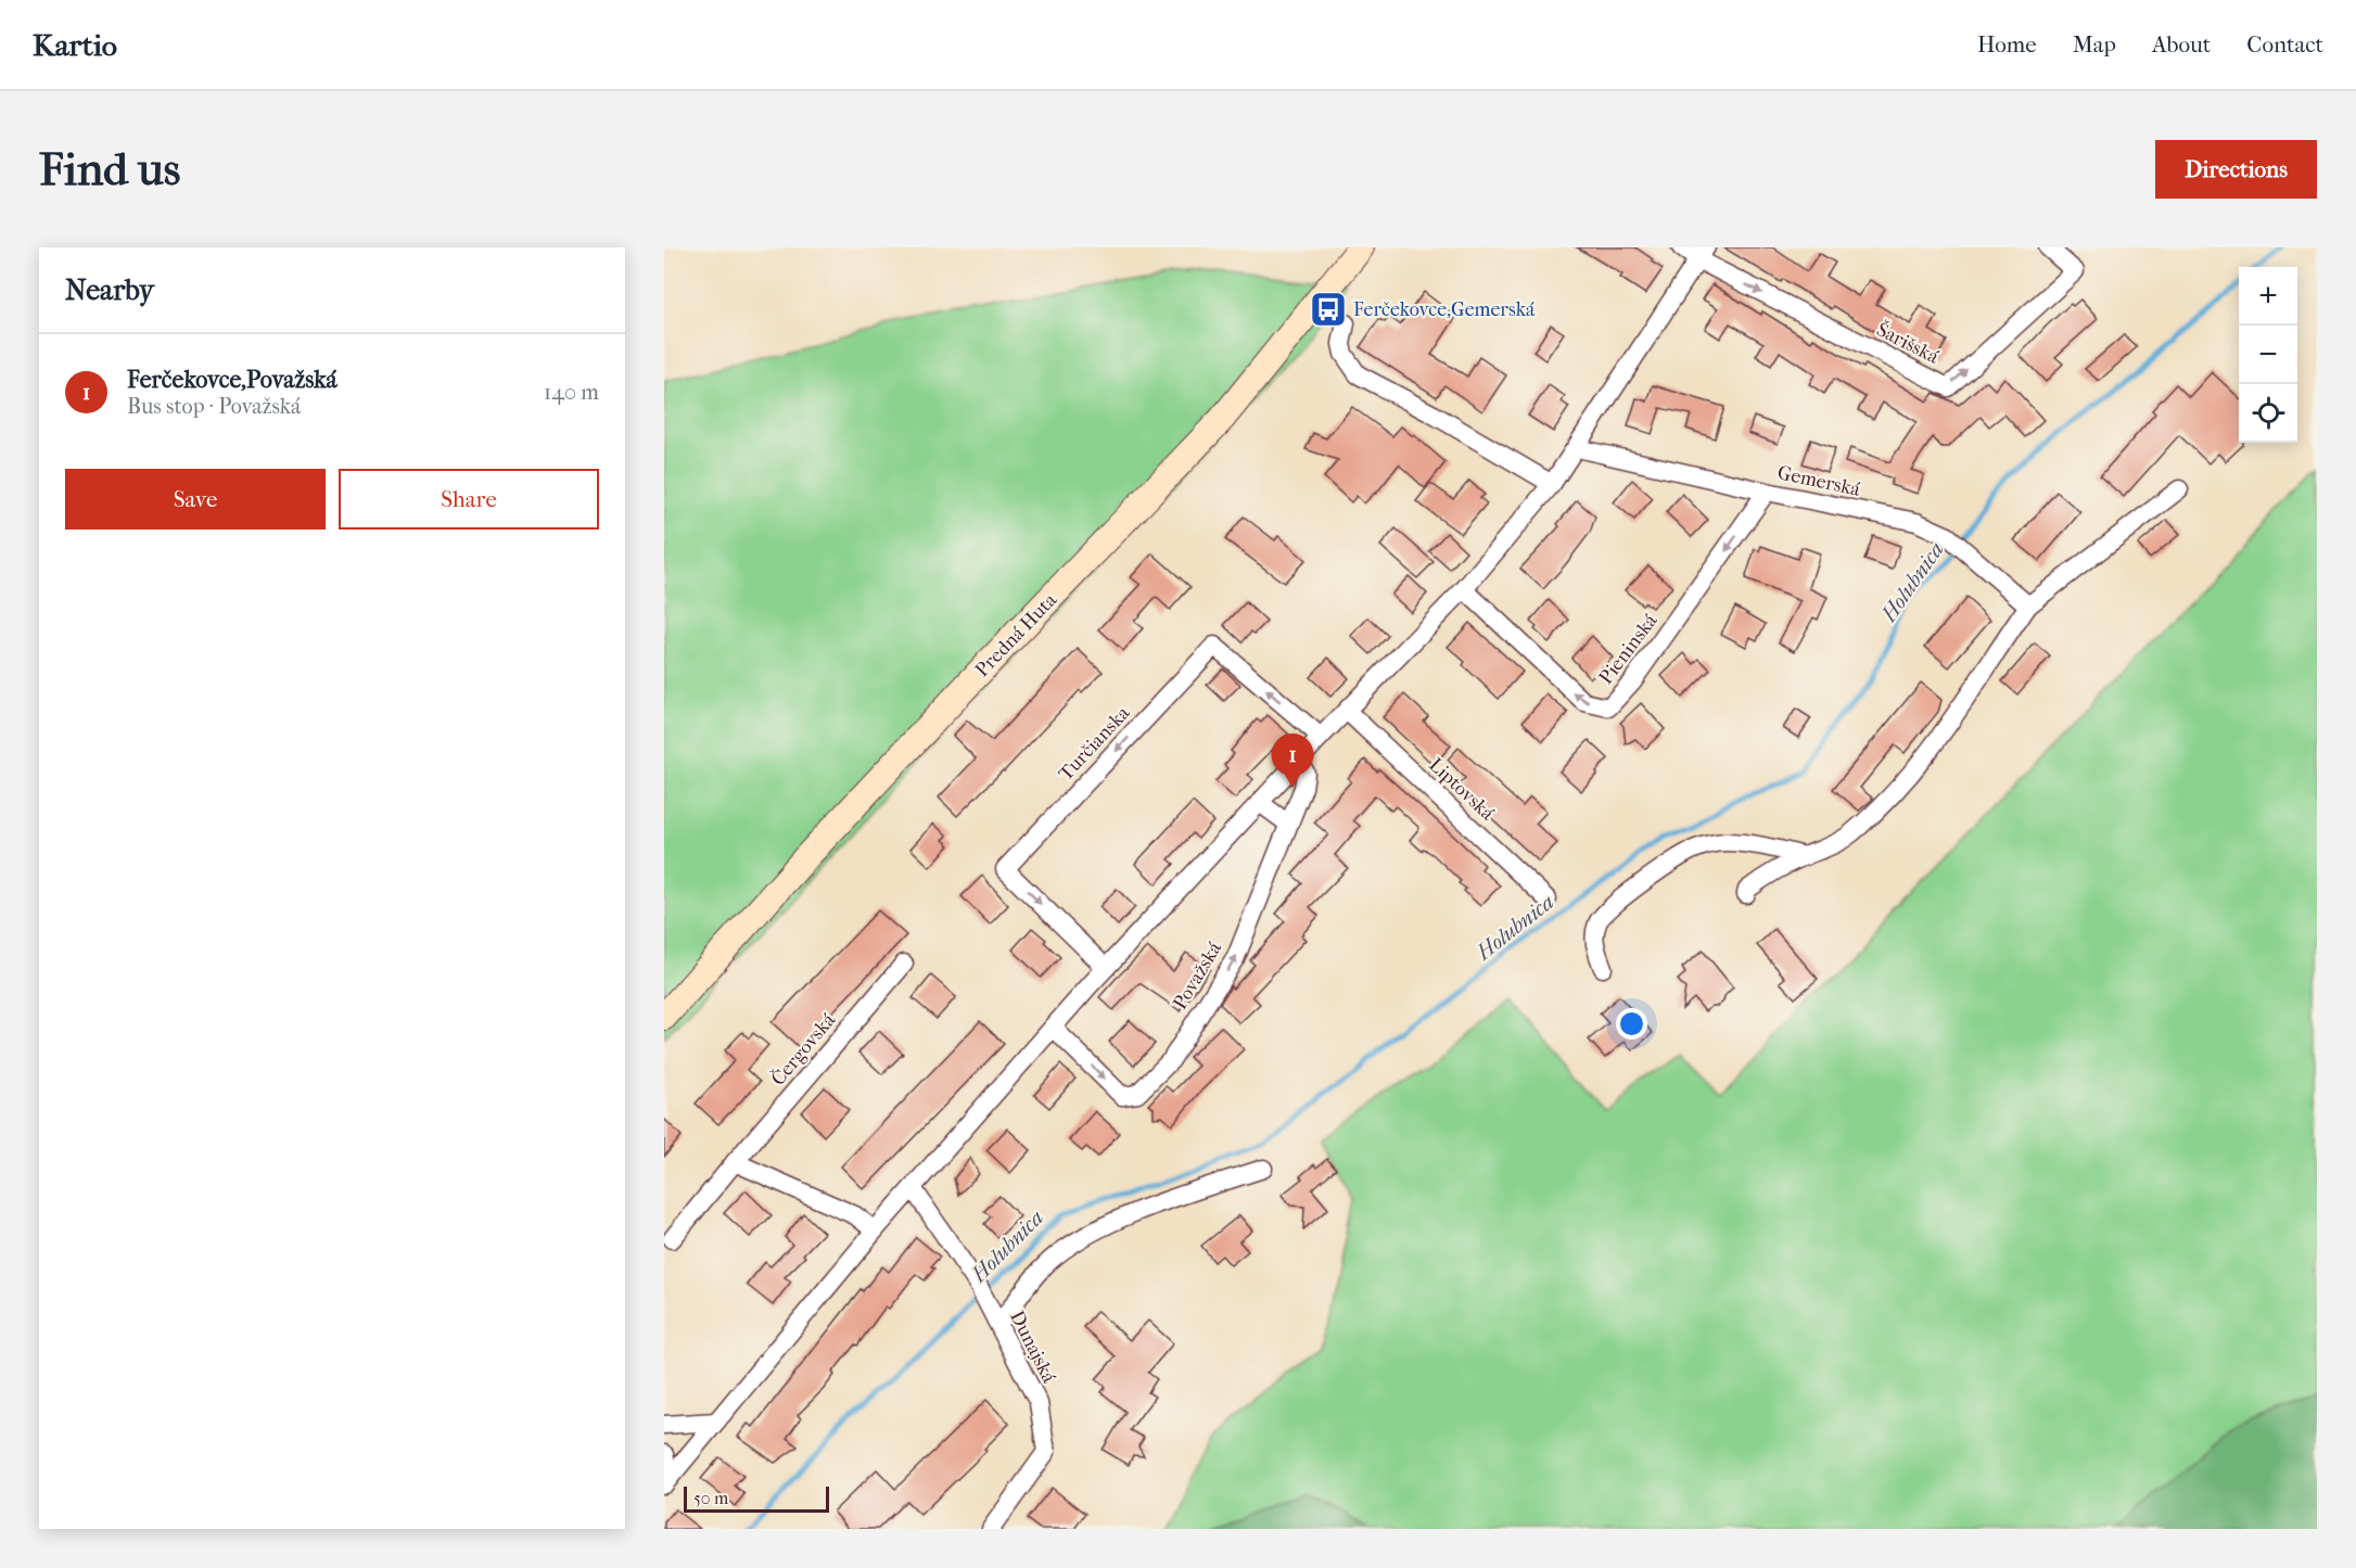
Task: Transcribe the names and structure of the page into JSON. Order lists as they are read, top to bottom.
{
  "streets": {
    "main road": ["Predná Huta"],
    "street": [
      "Šarišská",
      "Gemerská",
      "Pieninská",
      "Turčianska",
      "Liptovská",
      "Považská",
      "Čergovská",
      "Dunajská"
    ]
  },
  "crossings": [
    ["Gemerská", "Pieninská"]
  ],
  "water": ["Holubnica"],
  "places": {
    "bus stop": ["Ferčekovce,Gemerská"]
  },
  "scale_bar": "50 m",
  "page": {
    "header": "Kartio",
    "nav": [
      "Home",
      "Map",
      "About",
      "Contact"
    ],
    "buttons": [
      "Directions",
      ["Save", "Share"]
    ],
    "title": "Find us",
    "heading": "Nearby",
    "map_buttons": ["+", "−"],
    "list": [
      {
        "mark": "1",
        "name": "Ferčekovce,Považská",
        "note": "Bus stop · Považská",
        "value": "140 m"
      }
    ],
    "pins": "1",
    "scale": "50 m"
  }
}
